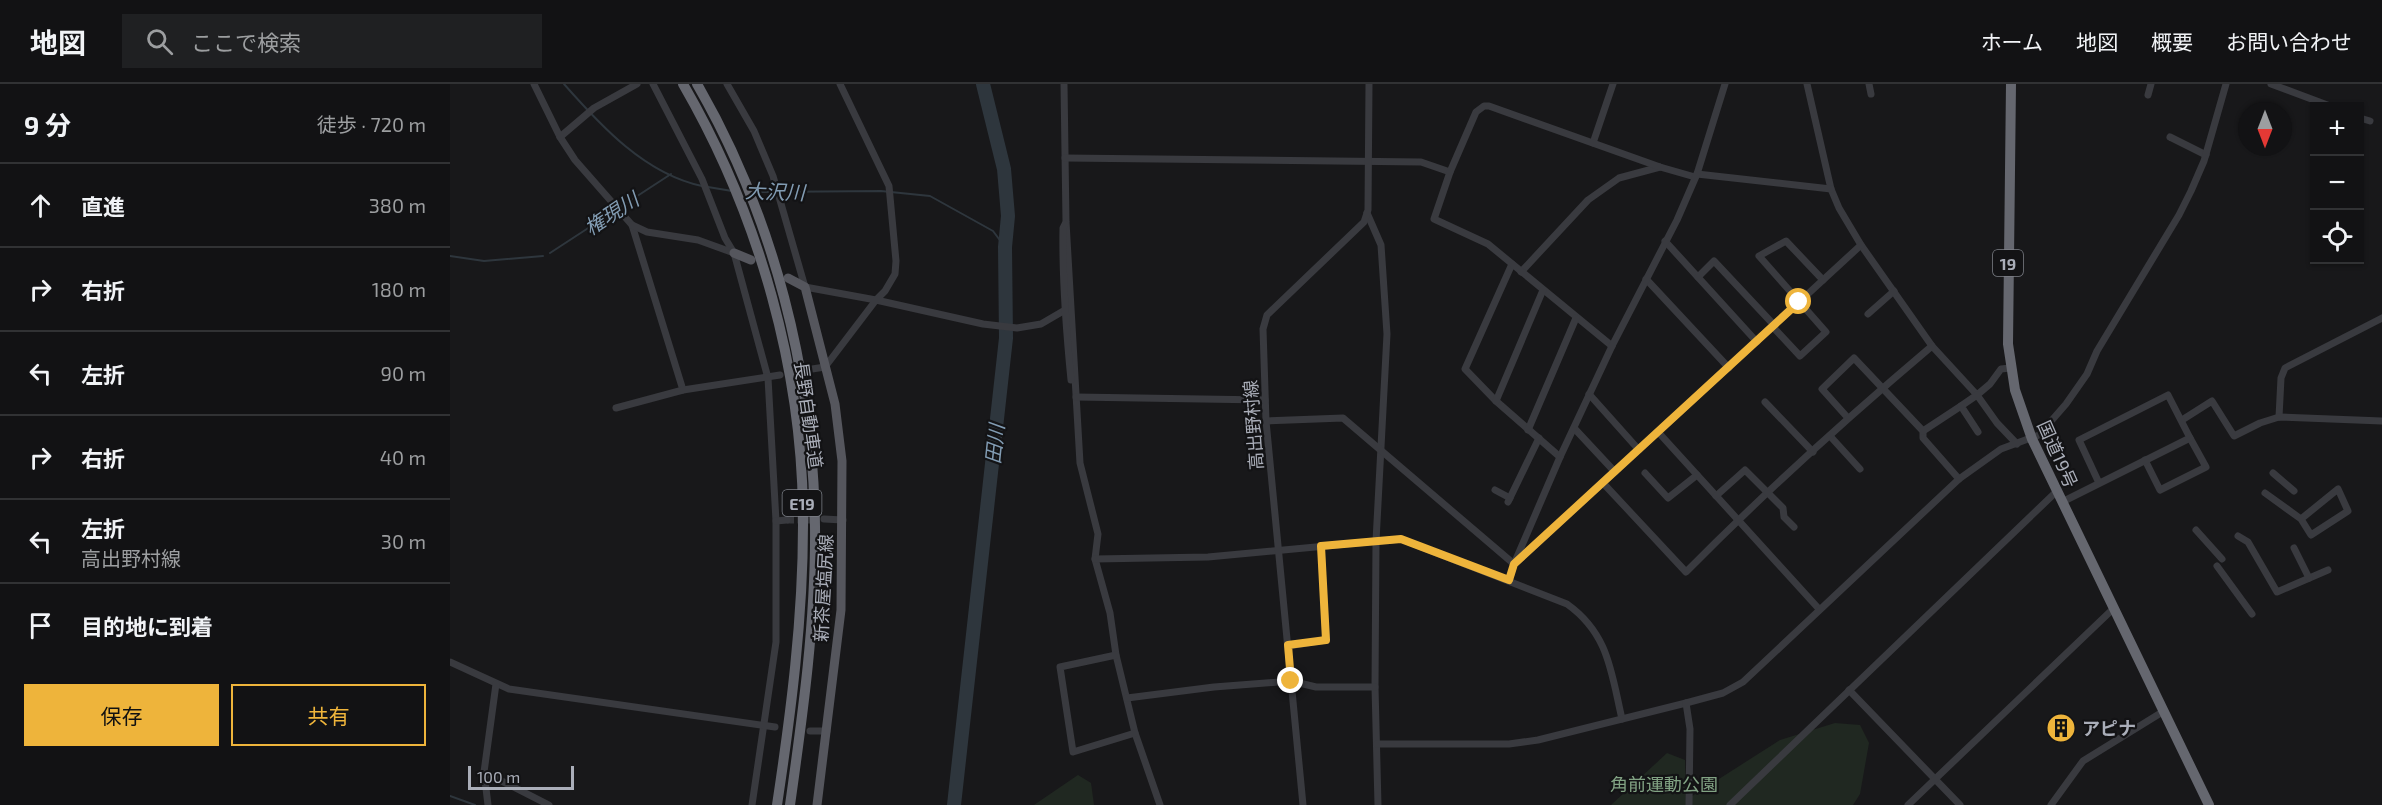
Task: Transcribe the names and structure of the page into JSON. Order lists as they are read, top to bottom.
{
  "streets": {
    "highway": [
      "19",
      "長野自動車道",
      "国道19号",
      "E19"
    ],
    "main road": ["新茶屋塩尻線"],
    "street": ["高出野村線"]
  },
  "water": ["大沢川", "権現川", "田川"],
  "parks": ["角前運動公園"],
  "places": {
    "building": ["アピナ"]
  },
  "scale_bar": "100 m",
  "north": "bottom",
  "page": {
    "header": "地図",
    "search": "ここで検索",
    "nav": [
      "ホーム",
      "地図",
      "概要",
      "お問い合わせ"
    ],
    "heading": ["9 分", "徒歩 · 720 m"],
    "map_buttons": ["+", "−"],
    "list": [
      ["直進", "380 m"],
      ["右折", "180 m"],
      ["左折", "90 m"],
      ["右折", "40 m"],
      ["左折", "高出野村線", "30 m"],
      "目的地に到着"
    ],
    "buttons": ["保存", "共有"],
    "scale": "100 m"
  }
}
